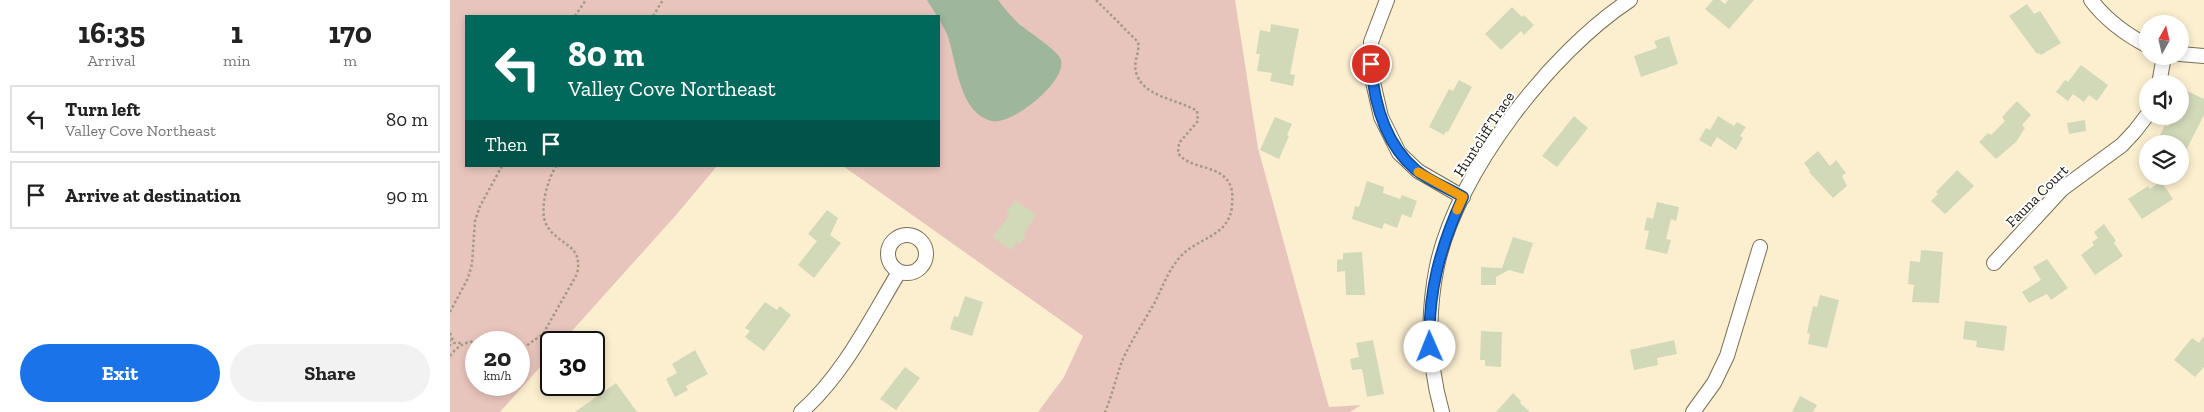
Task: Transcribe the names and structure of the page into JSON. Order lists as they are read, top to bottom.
{
  "streets": {
    "street": ["Huntcliff Trace", "Fauna Court"]
  },
  "north": "top",
  "page": {
    "eta": [
      "16:35",
      "Arrival",
      "1",
      "min",
      "170",
      "m"
    ],
    "turn": ["80 m", "Valley Cove Northeast"],
    "list": [
      {
        "name": "Turn left",
        "note": "Valley Cove Northeast",
        "value": "80 m"
      },
      {
        "name": "Arrive at destination",
        "value": "90 m"
      }
    ],
    "then": "Then",
    "speed": "20 km/h",
    "limit": "30",
    "buttons": ["Exit", "Share"]
  }
}
